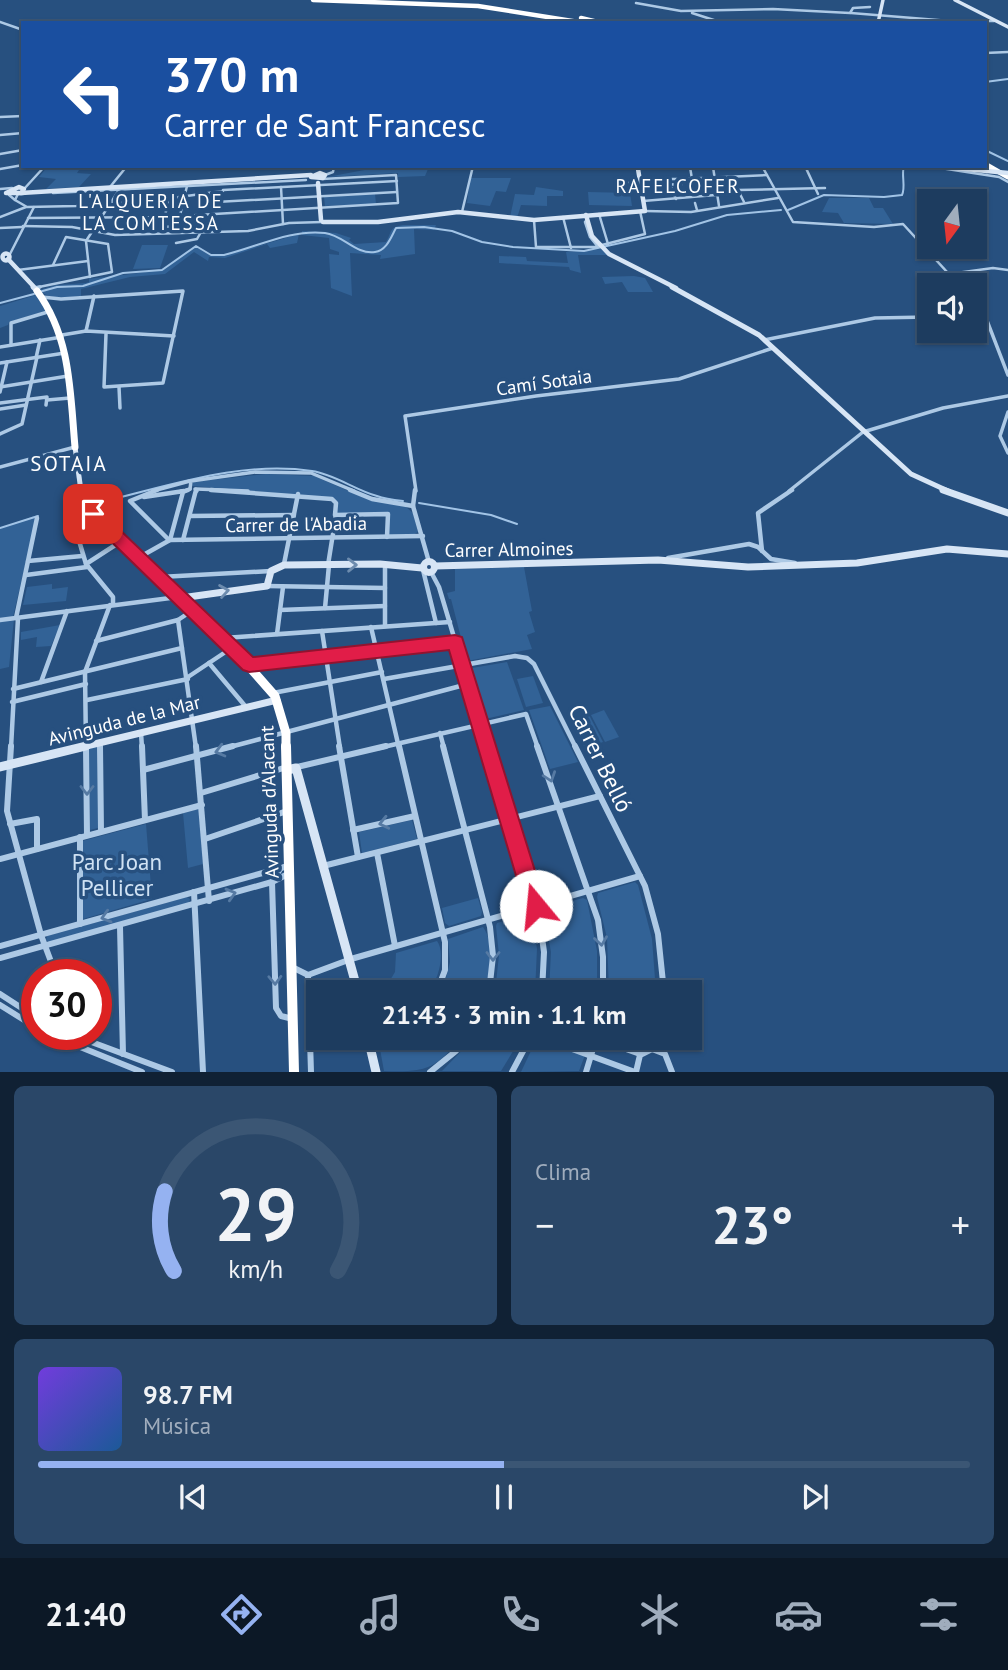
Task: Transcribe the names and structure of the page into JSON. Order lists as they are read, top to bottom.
{
  "streets": {
    "highway": ["Avinguda d'Alacant"],
    "street": [
      "Camí Sotaia",
      "Carrer de l'Abadia",
      "Carrer Almoines",
      "Avinguda de la Mar",
      "Carrer Belló"
    ]
  },
  "crossings": [
    ["Avinguda de la Mar", "Avinguda d'Alacant"]
  ],
  "districts": ["RAFELCOFER", "L'ALQUERIA DE LA COMTESSA", "SOTAIA"],
  "parks": ["Parc Joan Pellicer"],
  "north": "bottom",
  "page": {
    "turn": ["370 m", "Carrer de Sant Francesc"],
    "limit": "30",
    "trip": "21:43 · 3 min · 1.1 km",
    "tile": "Clima",
    "heat": ["−", "23°", "+"],
    "song": ["98.7 FM", "Música"],
    "tabs": "21:40",
    "gauge": ["29", "km/h"]
  }
}
